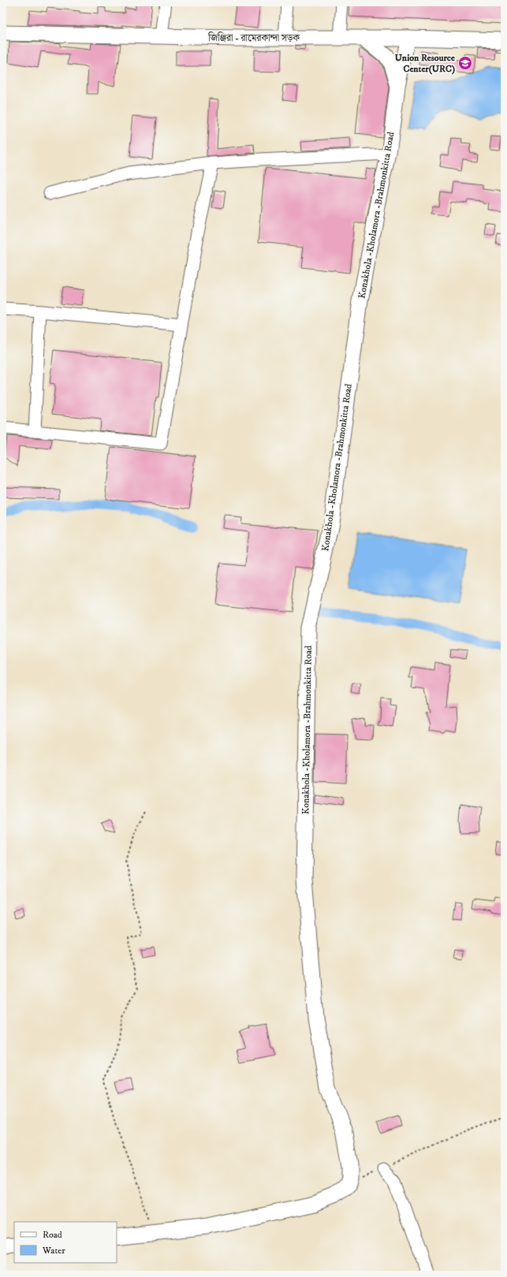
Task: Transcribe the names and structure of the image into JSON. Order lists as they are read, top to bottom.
{
  "streets": {
    "main road": ["জিঞ্জিরা - রামেরকান্দা সড়ক", "Konakhola -Kholamora -Brahmonkitta Road"]
  },
  "crossings": [
    ["জিঞ্জিরা - রামেরকান্দা সড়ক", "Konakhola -Kholamora -Brahmonkitta Road"]
  ],
  "places": {
    "school or university": ["Union Resource Center(URC)"]
  },
  "legend": ["Road", "Water"]
}
